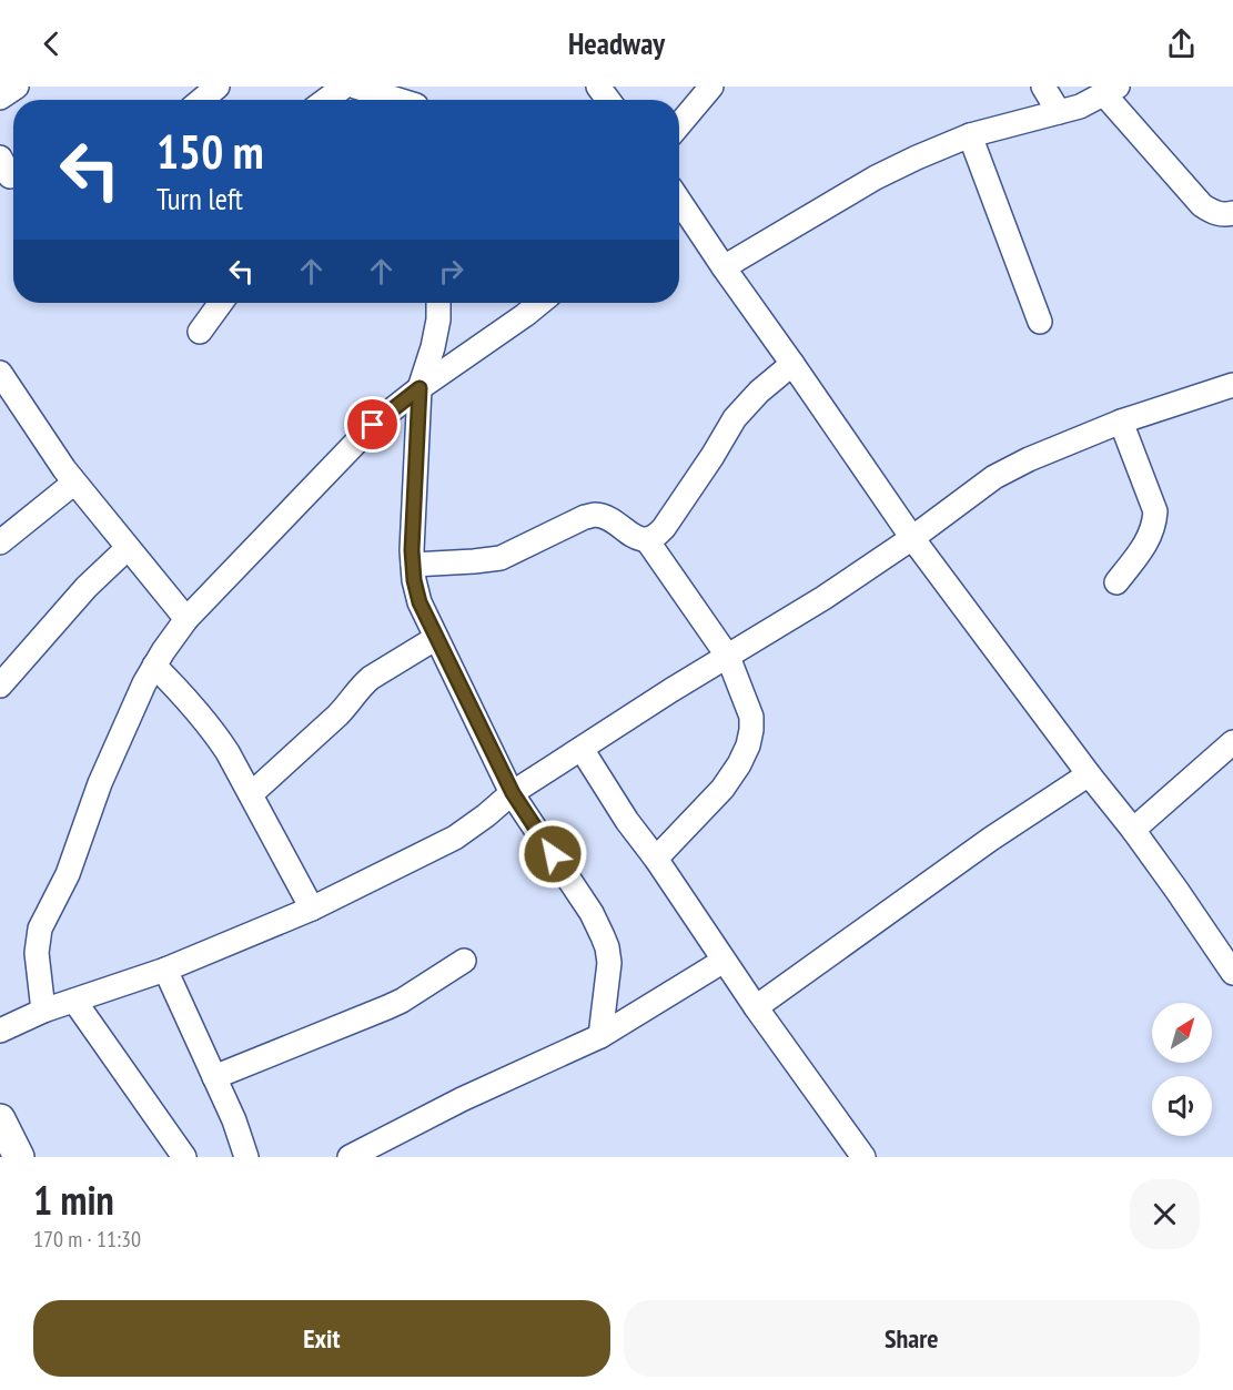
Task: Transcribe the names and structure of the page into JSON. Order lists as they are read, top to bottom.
{
  "north": "top right",
  "page": {
    "header": "Headway",
    "turn": ["150 m", "Turn left"],
    "heading": ["1 min", "170 m · 11:30"],
    "buttons": ["Exit", "Share"]
  }
}
